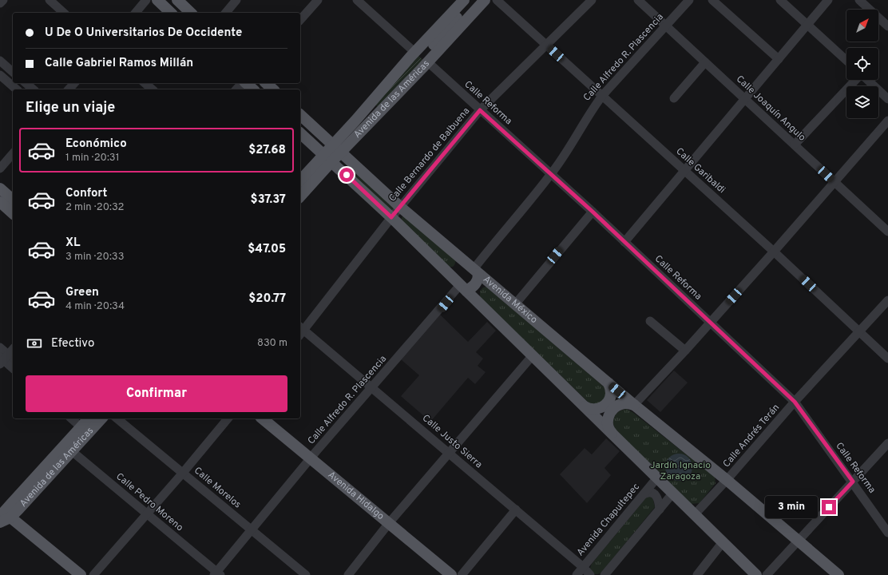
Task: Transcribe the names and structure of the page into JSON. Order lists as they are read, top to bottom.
{
  "streets": {
    "main road": ["Avenida de las Américas", "Avenida México", "Avenida Hidalgo"],
    "street": [
      "Calle Alfredo R. Plascencia",
      "Calle Reforma",
      "Calle Joaquín Angulo",
      "Calle Bernardo de Balbuena",
      "Calle Garibaldi",
      "Calle Andrés Terán",
      "Calle Justo Sierra",
      "Calle Morelos",
      "Calle Pedro Moreno",
      "Avenida Chapultepec"
    ]
  },
  "crossings": [
    ["Calle Alfredo R. Plascencia", "Calle Reforma"],
    ["Calle Alfredo R. Plascencia", "Calle Joaquín Angulo"],
    ["Calle Alfredo R. Plascencia", "Calle Garibaldi"],
    ["Calle Alfredo R. Plascencia", "Avenida México"],
    ["Calle Alfredo R. Plascencia", "Calle Justo Sierra"],
    ["Calle Alfredo R. Plascencia", "Calle Morelos"],
    ["Calle Alfredo R. Plascencia", "Avenida Hidalgo"],
    ["Calle Alfredo R. Plascencia", "Calle Pedro Moreno"],
    ["Avenida de las Américas", "Calle Reforma"],
    ["Avenida de las Américas", "Avenida México"],
    ["Avenida de las Américas", "Calle Pedro Moreno"],
    ["Calle Reforma", "Calle Bernardo de Balbuena"],
    ["Calle Reforma", "Calle Andrés Terán"],
    ["Calle Bernardo de Balbuena", "Calle Garibaldi"],
    ["Calle Bernardo de Balbuena", "Avenida México"],
    ["Calle Bernardo de Balbuena", "Calle Justo Sierra"],
    ["Calle Garibaldi", "Calle Andrés Terán"],
    ["Avenida México", "Calle Andrés Terán"],
    ["Calle Justo Sierra", "Avenida Chapultepec"]
  ],
  "parks": ["Jardín Ignacio Zaragoza"],
  "north": "top right",
  "page": {
    "banner": ["U De O Universitarios De Occidente", "Calle Gabriel Ramos Millán"],
    "heading": "Elige un viaje",
    "list": [
      {
        "name": "Económico",
        "note": "1 min · 20:31",
        "value": "$27.68"
      },
      {
        "name": "Confort",
        "note": "2 min · 20:32",
        "value": "$37.37"
      },
      {
        "name": "XL",
        "note": "3 min · 20:33",
        "value": "$47.05"
      },
      {
        "name": "Green",
        "note": "4 min · 20:34",
        "value": "$20.77"
      }
    ],
    "pay": ["Efectivo", "830 m"],
    "buttons": "Confirmar",
    "bubble": "3 min"
  }
}
